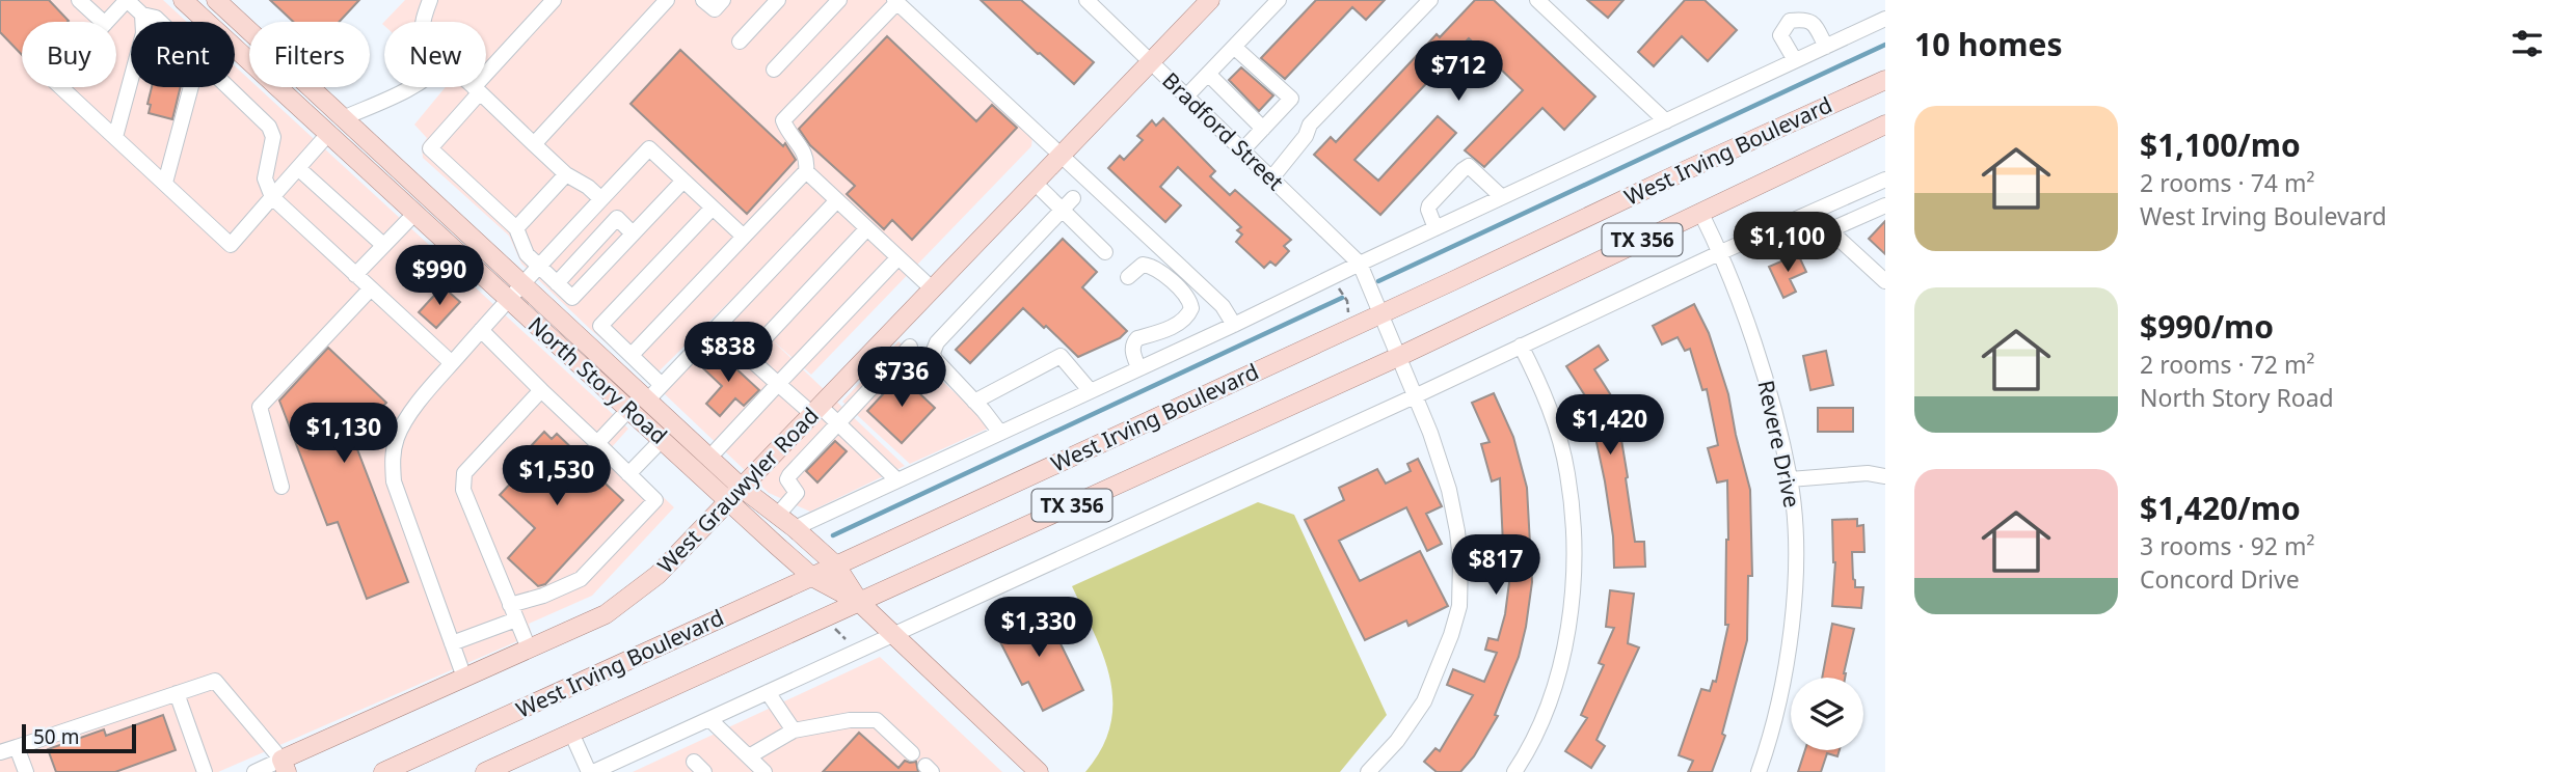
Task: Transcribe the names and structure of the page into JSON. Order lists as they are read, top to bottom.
{
  "streets": {
    "main road": [
      "West Irving Boulevard",
      "TX 356",
      "North Story Road",
      "West Grauwyler Road"
    ],
    "street": ["Bradford Street", "Revere Drive"]
  },
  "crossings": [
    ["Bradford Street", "West Grauwyler Road"],
    ["West Irving Boulevard", "North Story Road"],
    ["West Irving Boulevard", "Revere Drive"],
    ["North Story Road", "West Grauwyler Road"]
  ],
  "scale_bar": "50 m",
  "page": {
    "heading": "10 homes",
    "chip": [
      "Buy",
      "Rent",
      "Filters",
      "New"
    ],
    "price": [
      "$712",
      "$1,100",
      "$990",
      "$838",
      "$736",
      "$1,420",
      "$1,130",
      "$1,530",
      "$817",
      "$1,330"
    ],
    "list": [
      {
        "name": "$1,100/mo",
        "note": "2 rooms · 74 m² · West Irving Boulevard"
      },
      {
        "name": "$990/mo",
        "note": "2 rooms · 72 m² · North Story Road"
      },
      {
        "name": "$1,420/mo",
        "note": "3 rooms · 92 m² · Concord Drive"
      }
    ],
    "scale": "50 m"
  }
}
